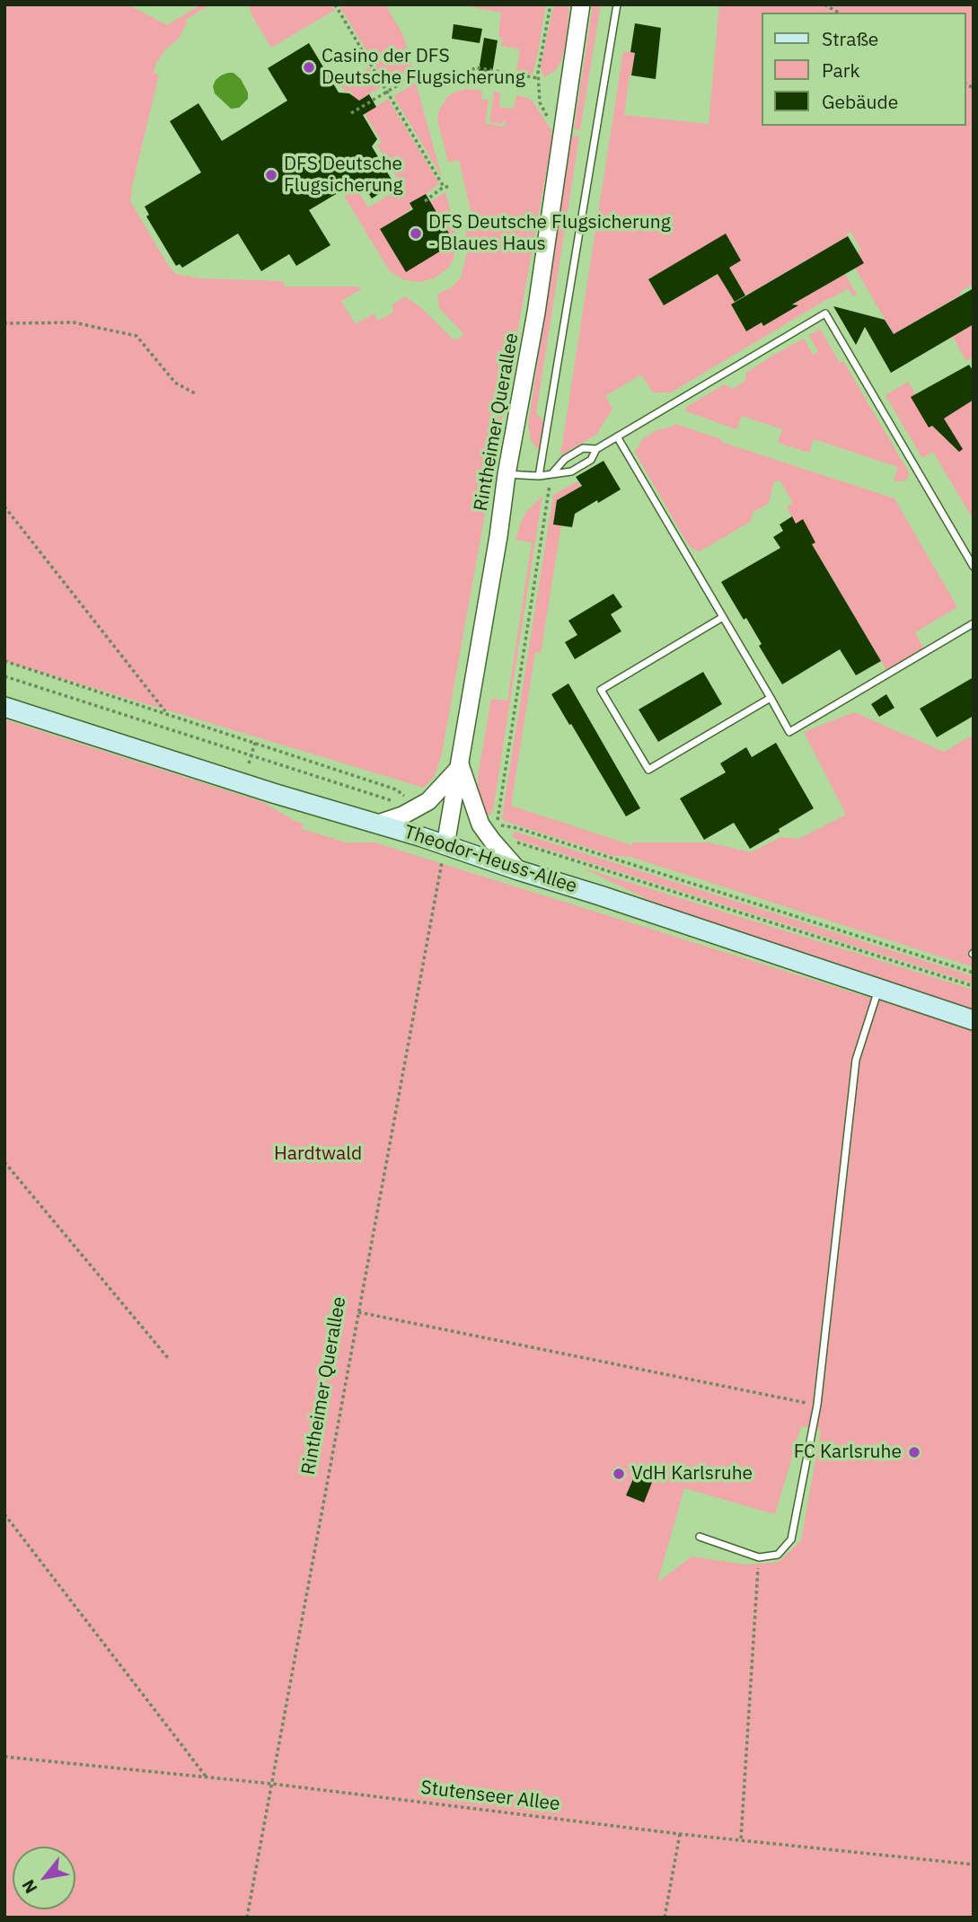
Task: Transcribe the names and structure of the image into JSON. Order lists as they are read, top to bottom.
{
  "streets": {
    "main road": ["Theodor-Heuss-Allee"],
    "street": ["Rintheimer Querallee"],
    "path": ["Stutenseer Allee"]
  },
  "crossings": [
    ["Rintheimer Querallee", "Theodor-Heuss-Allee"],
    ["Rintheimer Querallee", "Stutenseer Allee"]
  ],
  "parks": ["Hardtwald"],
  "places": [
    "Casino der DFS Deutsche Flugsicherung",
    "DFS Deutsche Flugsicherung",
    "DFS Deutsche Flugsicherung - Blaues Haus",
    "FC Karlsruhe",
    "VdH Karlsruhe"
  ],
  "legend": ["Straße", "Park", "Gebäude"],
  "north": "bottom left"
}
